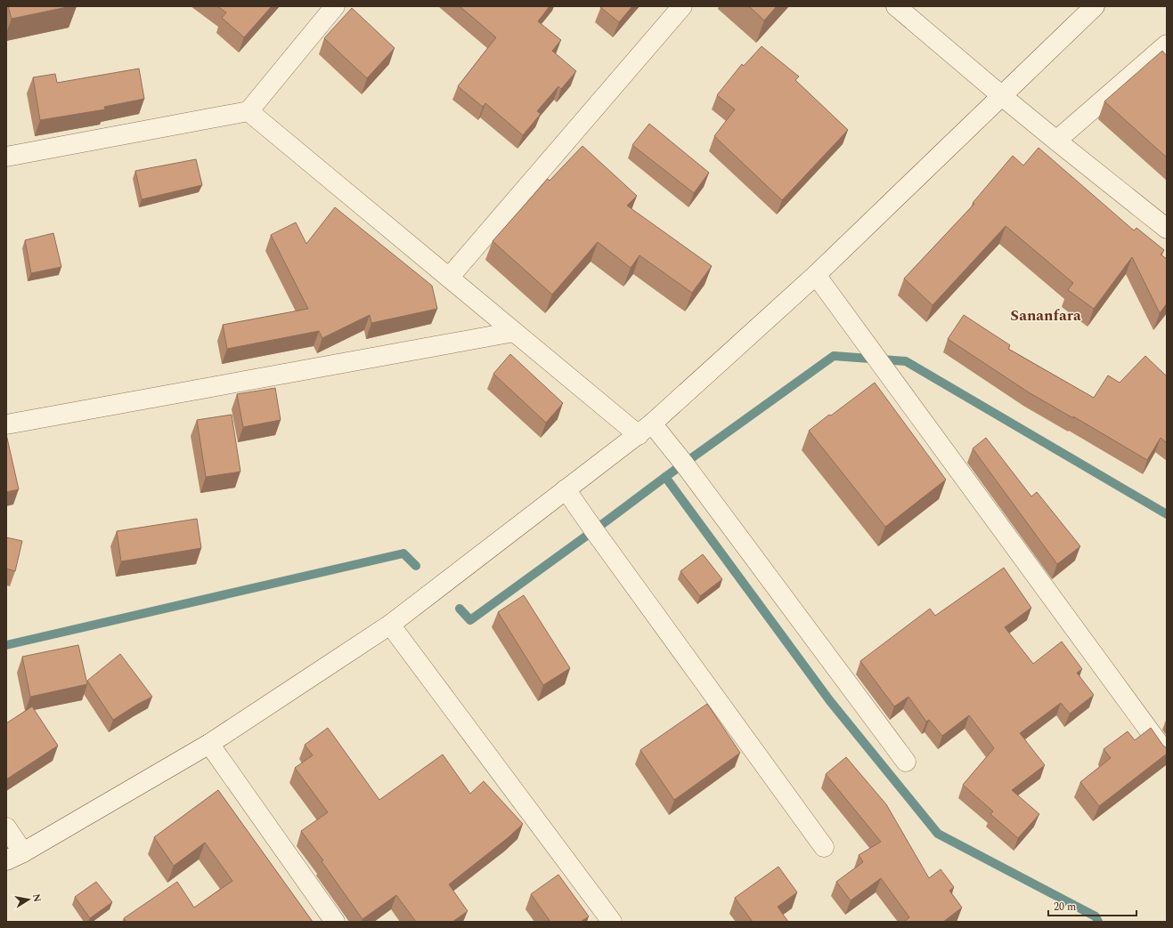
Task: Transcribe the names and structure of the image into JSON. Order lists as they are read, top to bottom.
{
  "districts": ["Sananfara"],
  "scale_bar": "20 m",
  "north": "right"
}
